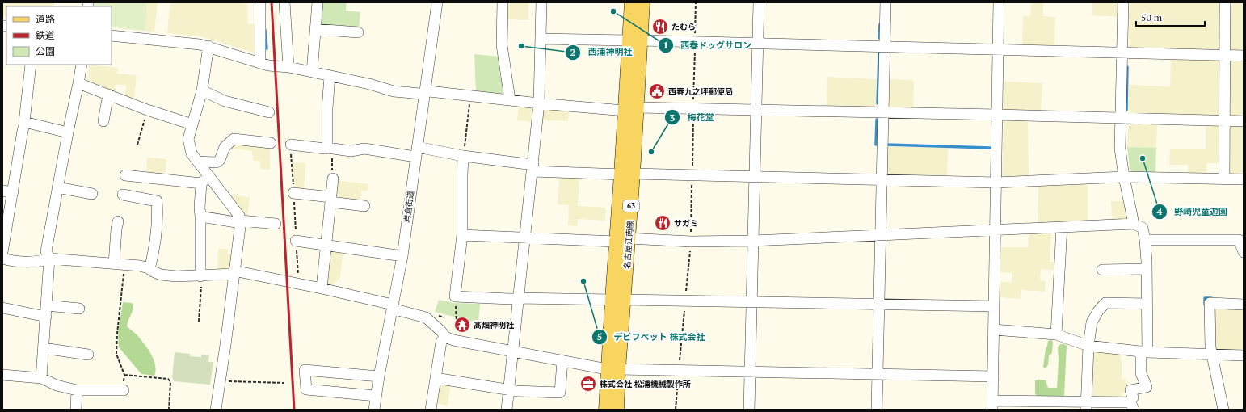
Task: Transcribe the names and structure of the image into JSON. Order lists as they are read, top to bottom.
{
  "streets": {
    "main road": ["63", "名古屋江南線"],
    "street": ["岩倉街道"]
  },
  "places": {
    "other": [
      "西春ドッグサロン",
      "西浦神明社",
      "梅花堂",
      "野崎児童遊園",
      "デビフペット 株式会社"
    ],
    "restaurant": ["たむら", "サガミ"],
    "public building": ["西春九之坪郵便局"],
    "temple": ["髙畑神明社"],
    "office": ["株式会社 松浦機械製作所"]
  },
  "legend": ["道路", "鉄道", "公園"],
  "scale_bar": "50 m"
}
